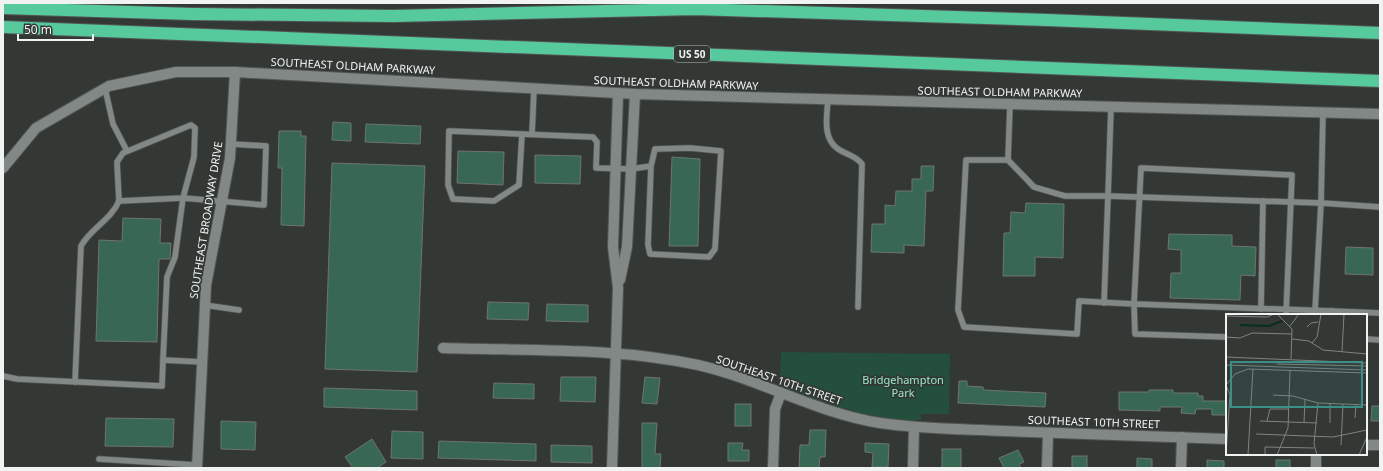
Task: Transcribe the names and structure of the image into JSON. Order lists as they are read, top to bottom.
{
  "streets": {
    "highway": ["US 50"],
    "street": ["SOUTHEAST OLDHAM PARKWAY", "SOUTHEAST BROADWAY DRIVE", "SOUTHEAST 10TH STREET"]
  },
  "crossings": [
    ["SOUTHEAST OLDHAM PARKWAY", "SOUTHEAST BROADWAY DRIVE"]
  ],
  "parks": ["Bridgehampton Park"],
  "scale_bar": "50 m"
}
